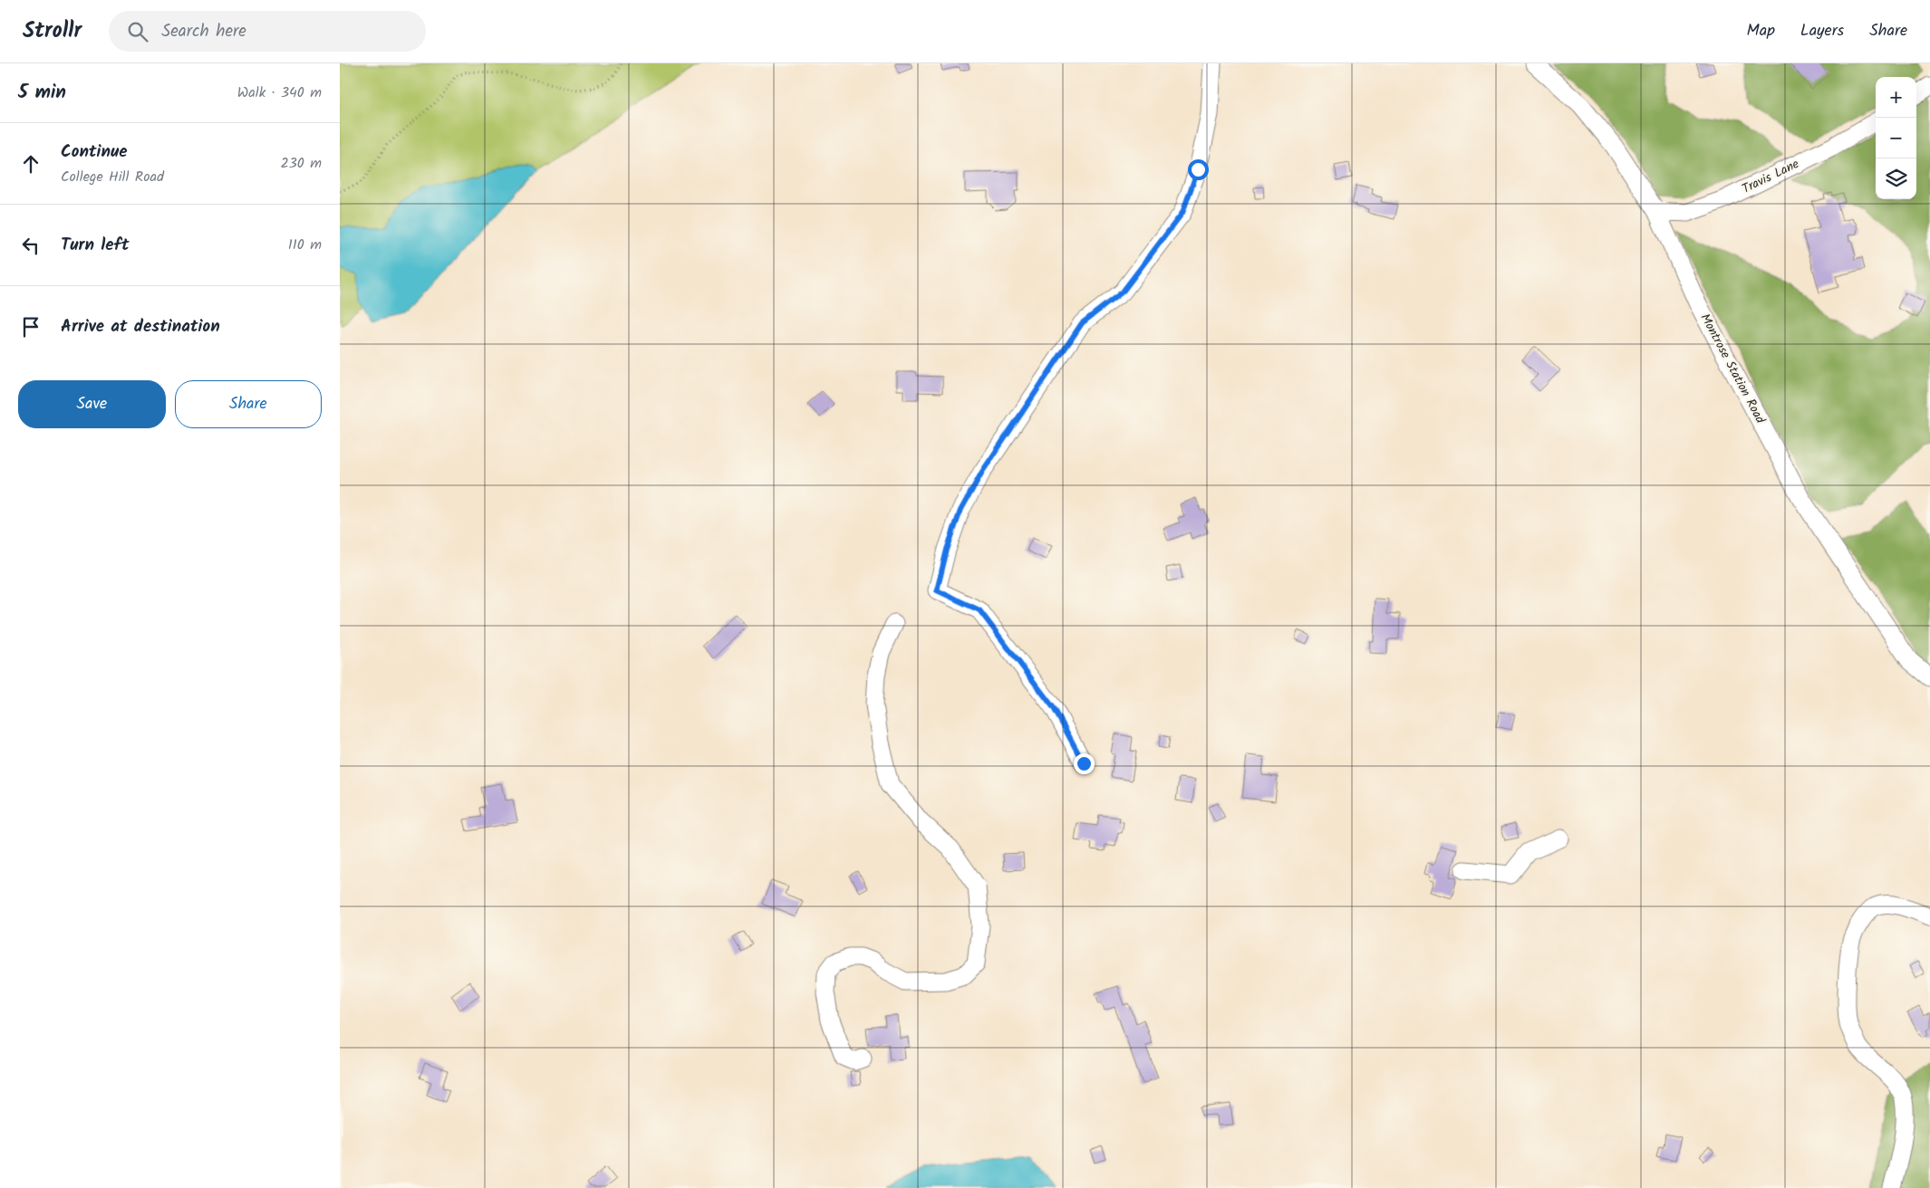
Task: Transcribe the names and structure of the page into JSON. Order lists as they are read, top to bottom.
{
  "streets": {
    "street": ["Travis Lane", "Montrose Station Road"]
  },
  "crossings": [
    ["Travis Lane", "Montrose Station Road"]
  ],
  "page": {
    "header": "Strollr",
    "search": "Search here",
    "nav": ["Map", "Layers", "Share"],
    "heading": ["5 min", "Walk · 340 m"],
    "map_buttons": ["+", "−"],
    "list": [
      ["Continue", "College Hill Road", "230 m"],
      ["Turn left", "110 m"],
      "Arrive at destination"
    ],
    "buttons": ["Save", "Share"]
  }
}
